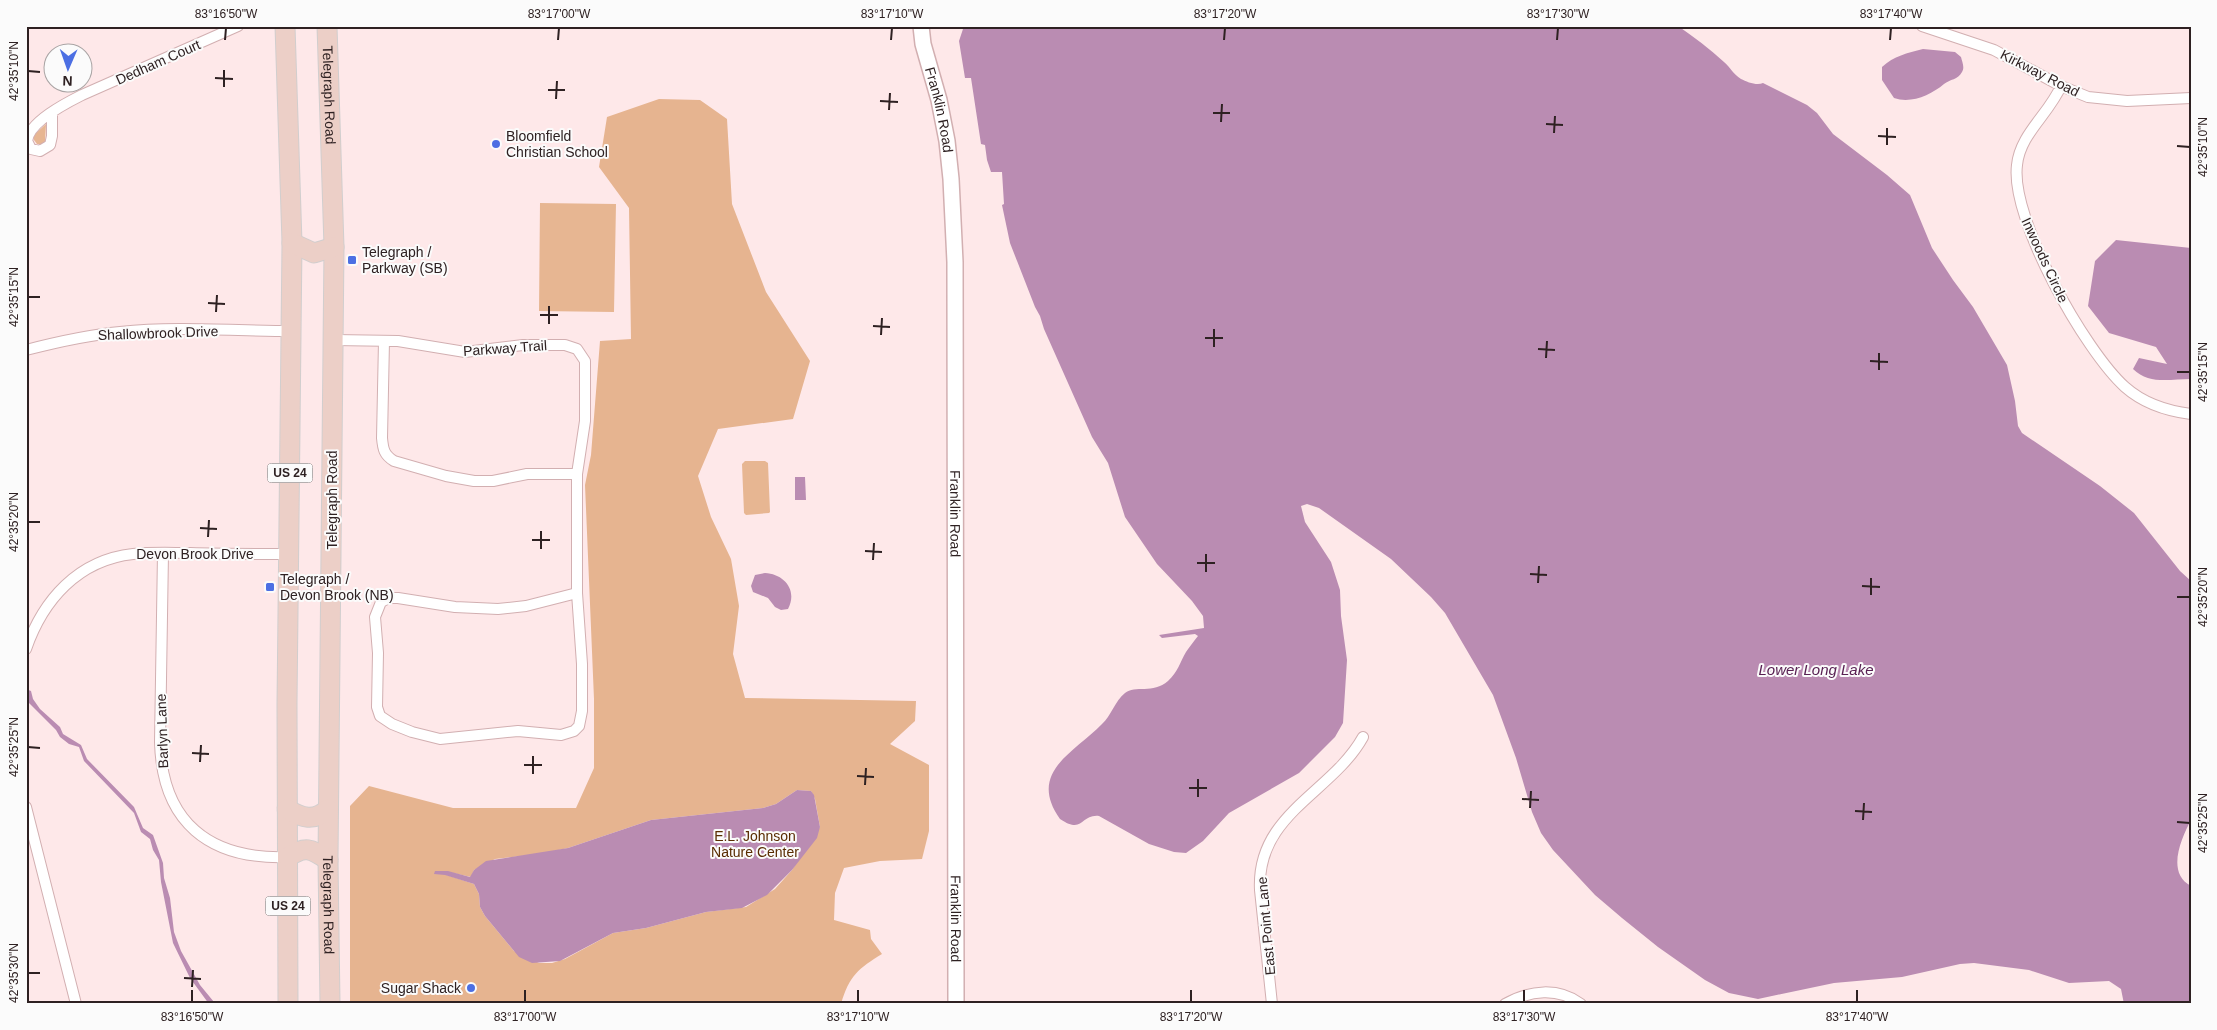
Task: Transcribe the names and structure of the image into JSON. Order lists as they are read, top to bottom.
{
  "streets": {
    "highway": ["Telegraph Road", "US 24"],
    "street": [
      "Dedham Court",
      "Kirkway Road",
      "Franklin Road",
      "Inwoods Circle",
      "Shallowbrook Drive",
      "Parkway Trail",
      "Devon Brook Drive",
      "Barlyn Lane",
      "East Point Lane"
    ]
  },
  "crossings": [
    ["Kirkway Road", "Inwoods Circle"],
    ["Telegraph Road", "Parkway Trail"],
    ["Shallowbrook Drive", "US 24"],
    ["US 24", "Devon Brook Drive"],
    ["US 24", "Barlyn Lane"],
    ["Devon Brook Drive", "Barlyn Lane"]
  ],
  "water": ["Lower Long Lake"],
  "parks": ["E.L. Johnson Nature Center"],
  "places": {
    "other": ["Bloomfield Christian School", "Sugar Shack"],
    "transit": ["Telegraph / Parkway (SB)", "Telegraph / Devon Brook (NB)"]
  },
  "north": "bottom",
  "coordinates": [
    "83°16'50\"W",
    "83°17'00\"W",
    "83°17'10\"W",
    "83°17'20\"W",
    "83°17'30\"W",
    "83°17'40\"W",
    "42°35'10\"N",
    "42°35'15\"N",
    "42°35'20\"N",
    "42°35'25\"N",
    "42°35'30\"N"
  ]
}
